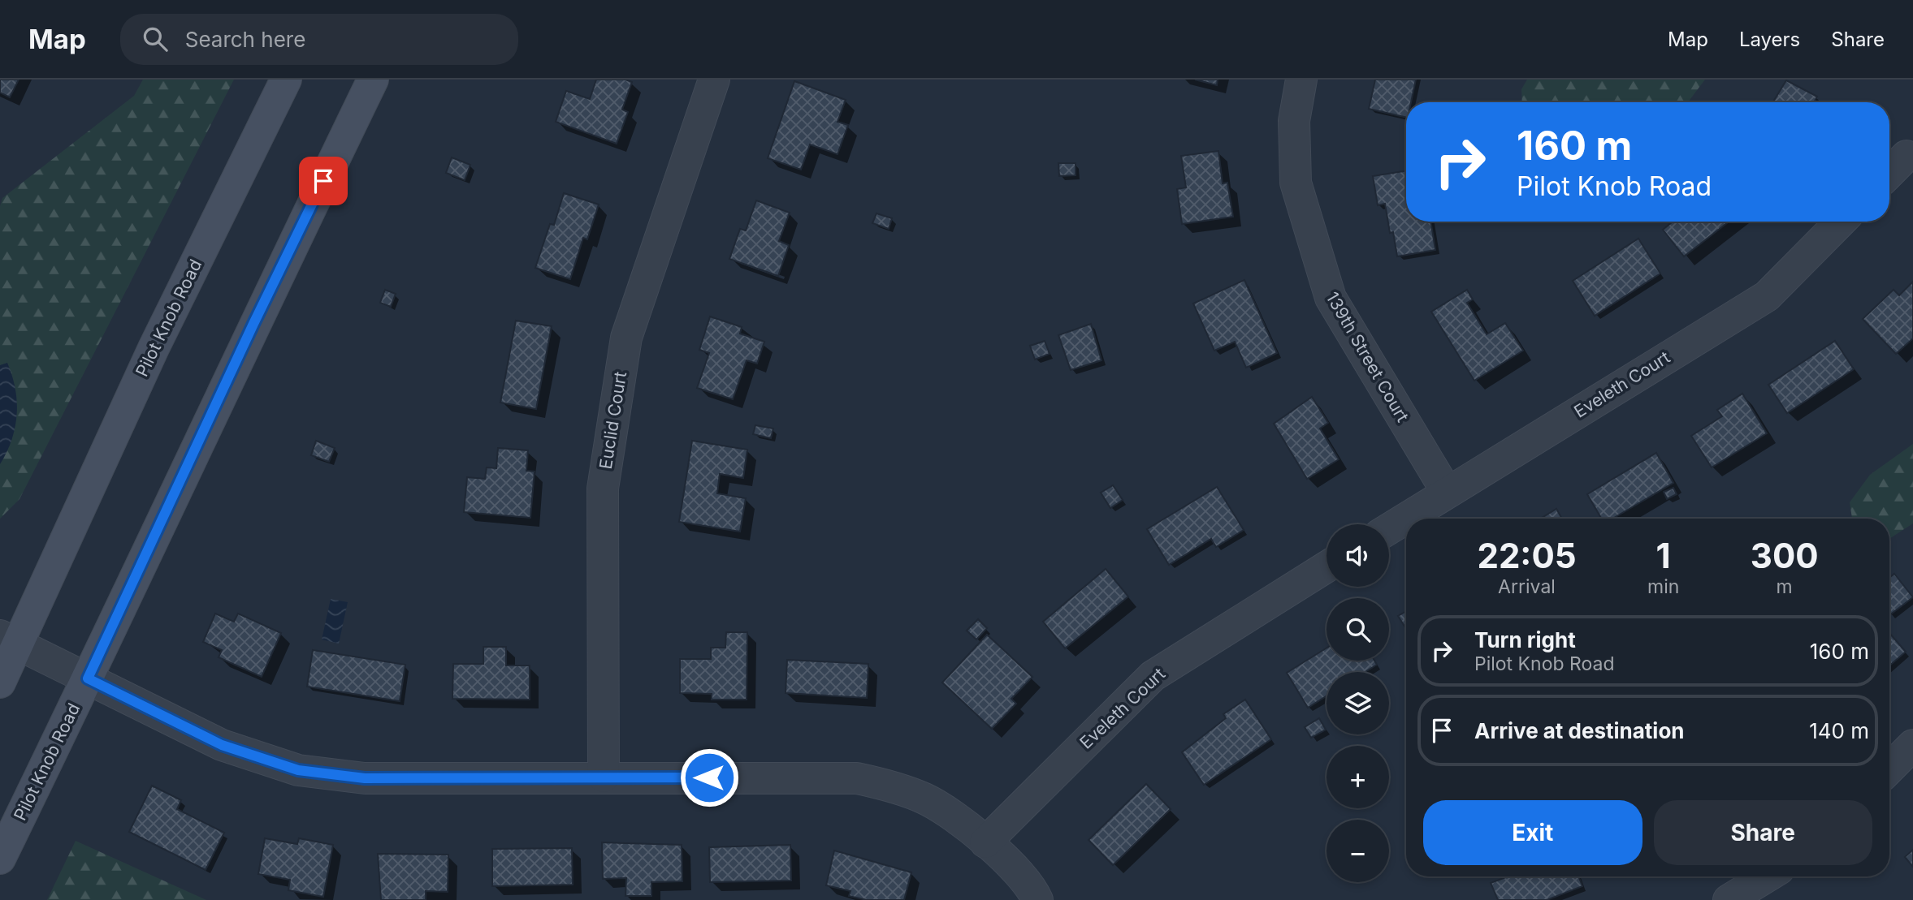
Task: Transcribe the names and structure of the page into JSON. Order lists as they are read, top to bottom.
{
  "streets": {
    "main road": ["Pilot Knob Road"],
    "street": ["139th Street Court", "Eveleth Court", "Euclid Court"]
  },
  "crossings": [
    ["139th Street Court", "Eveleth Court"]
  ],
  "page": {
    "header": "Map",
    "search": "Search here",
    "nav": ["Map", "Layers", "Share"],
    "turn": ["160 m", "Pilot Knob Road"],
    "eta": [
      "22:05",
      "Arrival",
      "1",
      "min",
      "300",
      "m"
    ],
    "map_buttons": ["+", "−"],
    "list": [
      {
        "name": "Turn right",
        "note": "Pilot Knob Road",
        "value": "160 m"
      },
      {
        "name": "Arrive at destination",
        "value": "140 m"
      }
    ],
    "buttons": ["Exit", "Share"]
  }
}
